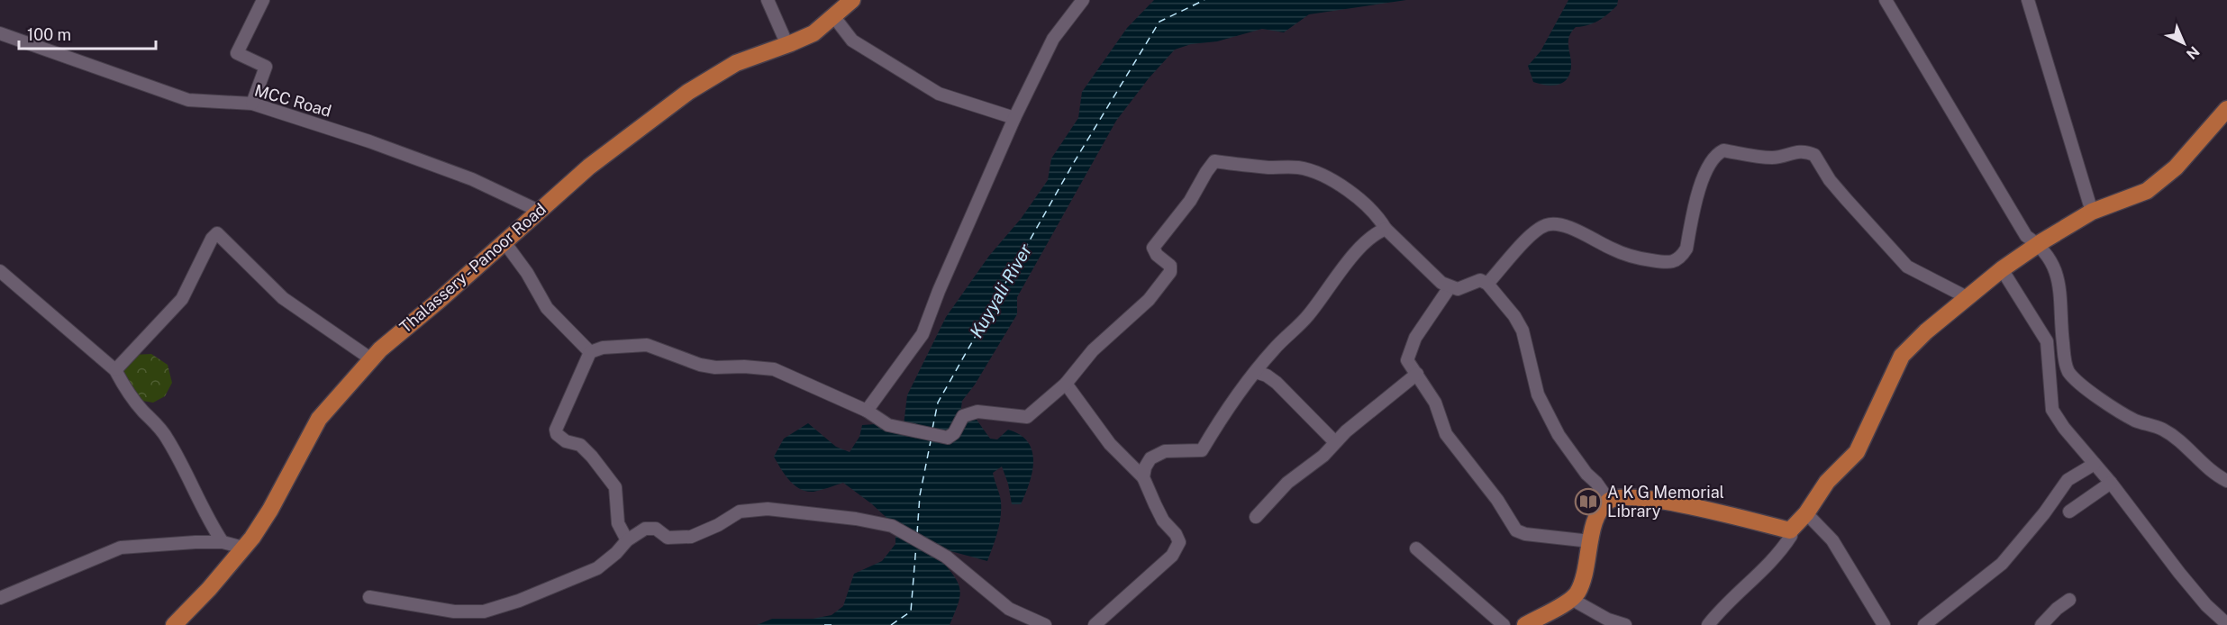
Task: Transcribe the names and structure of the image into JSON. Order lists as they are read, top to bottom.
{
  "streets": {
    "main road": ["Thalassery - Panoor Road"],
    "street": ["MCC Road"]
  },
  "crossings": [
    ["MCC Road", "Thalassery - Panoor Road"]
  ],
  "water": ["Kuyyali River"],
  "places": {
    "library": ["A K G Memorial Library"]
  },
  "scale_bar": "100 m",
  "north": "bottom right"
}
